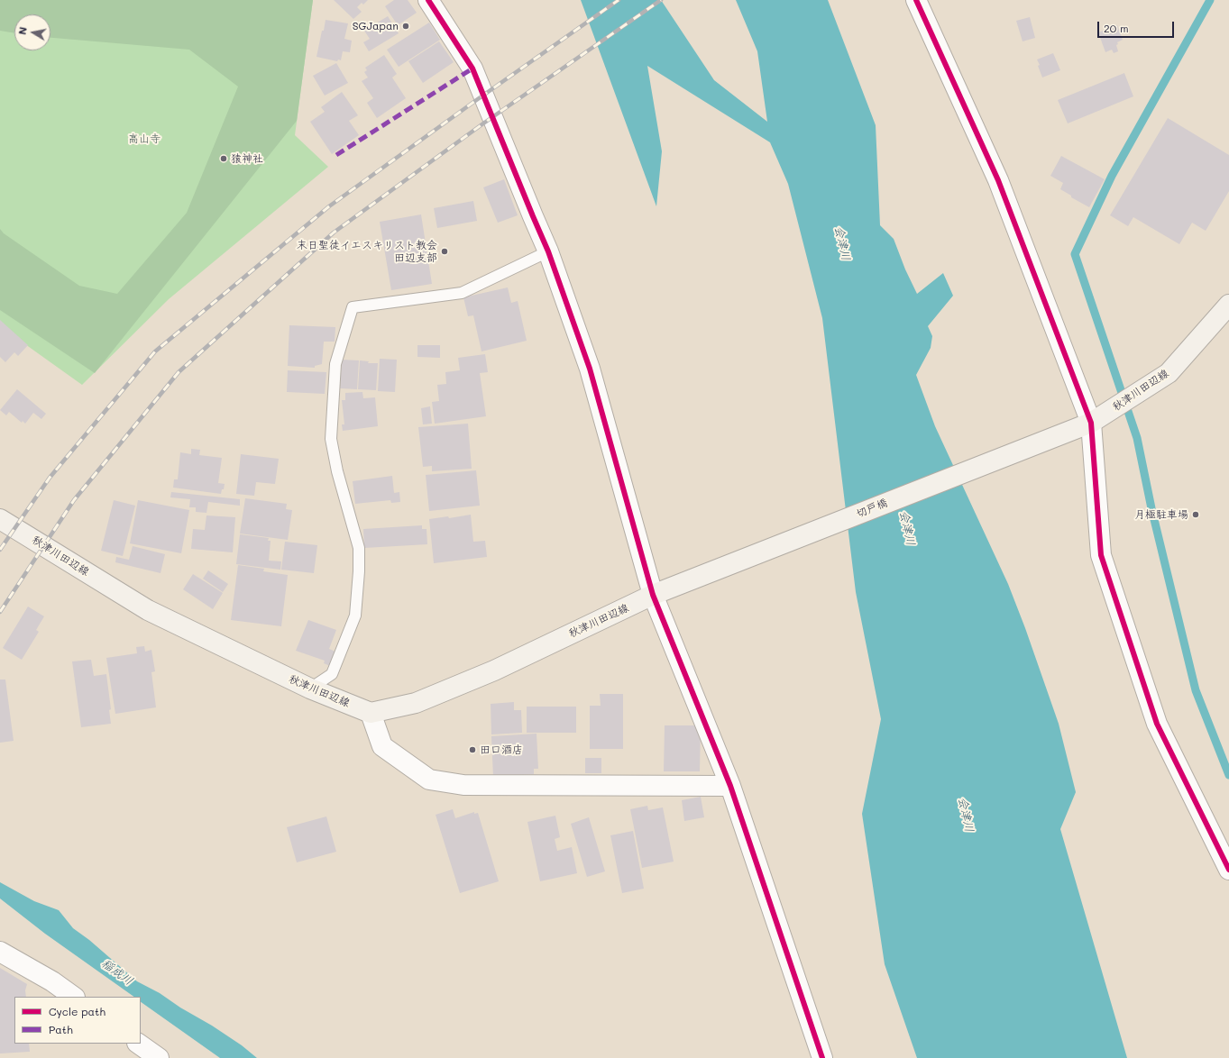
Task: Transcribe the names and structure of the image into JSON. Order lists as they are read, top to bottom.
{
  "streets": {
    "main road": ["秋津川田辺線", "切戸橋"]
  },
  "crossings": [
    ["秋津川田辺線", "切戸橋"]
  ],
  "water": ["会津川", "稲成川"],
  "parks": ["高山寺"],
  "places": [
    "SGJapan",
    "猿神社",
    "末日聖徒イエスキリスト教会 田辺支部",
    "月極駐車場",
    "田口酒店"
  ],
  "legend": ["Cycle path", "Path"],
  "scale_bar": "20 m",
  "north": "left"
}
